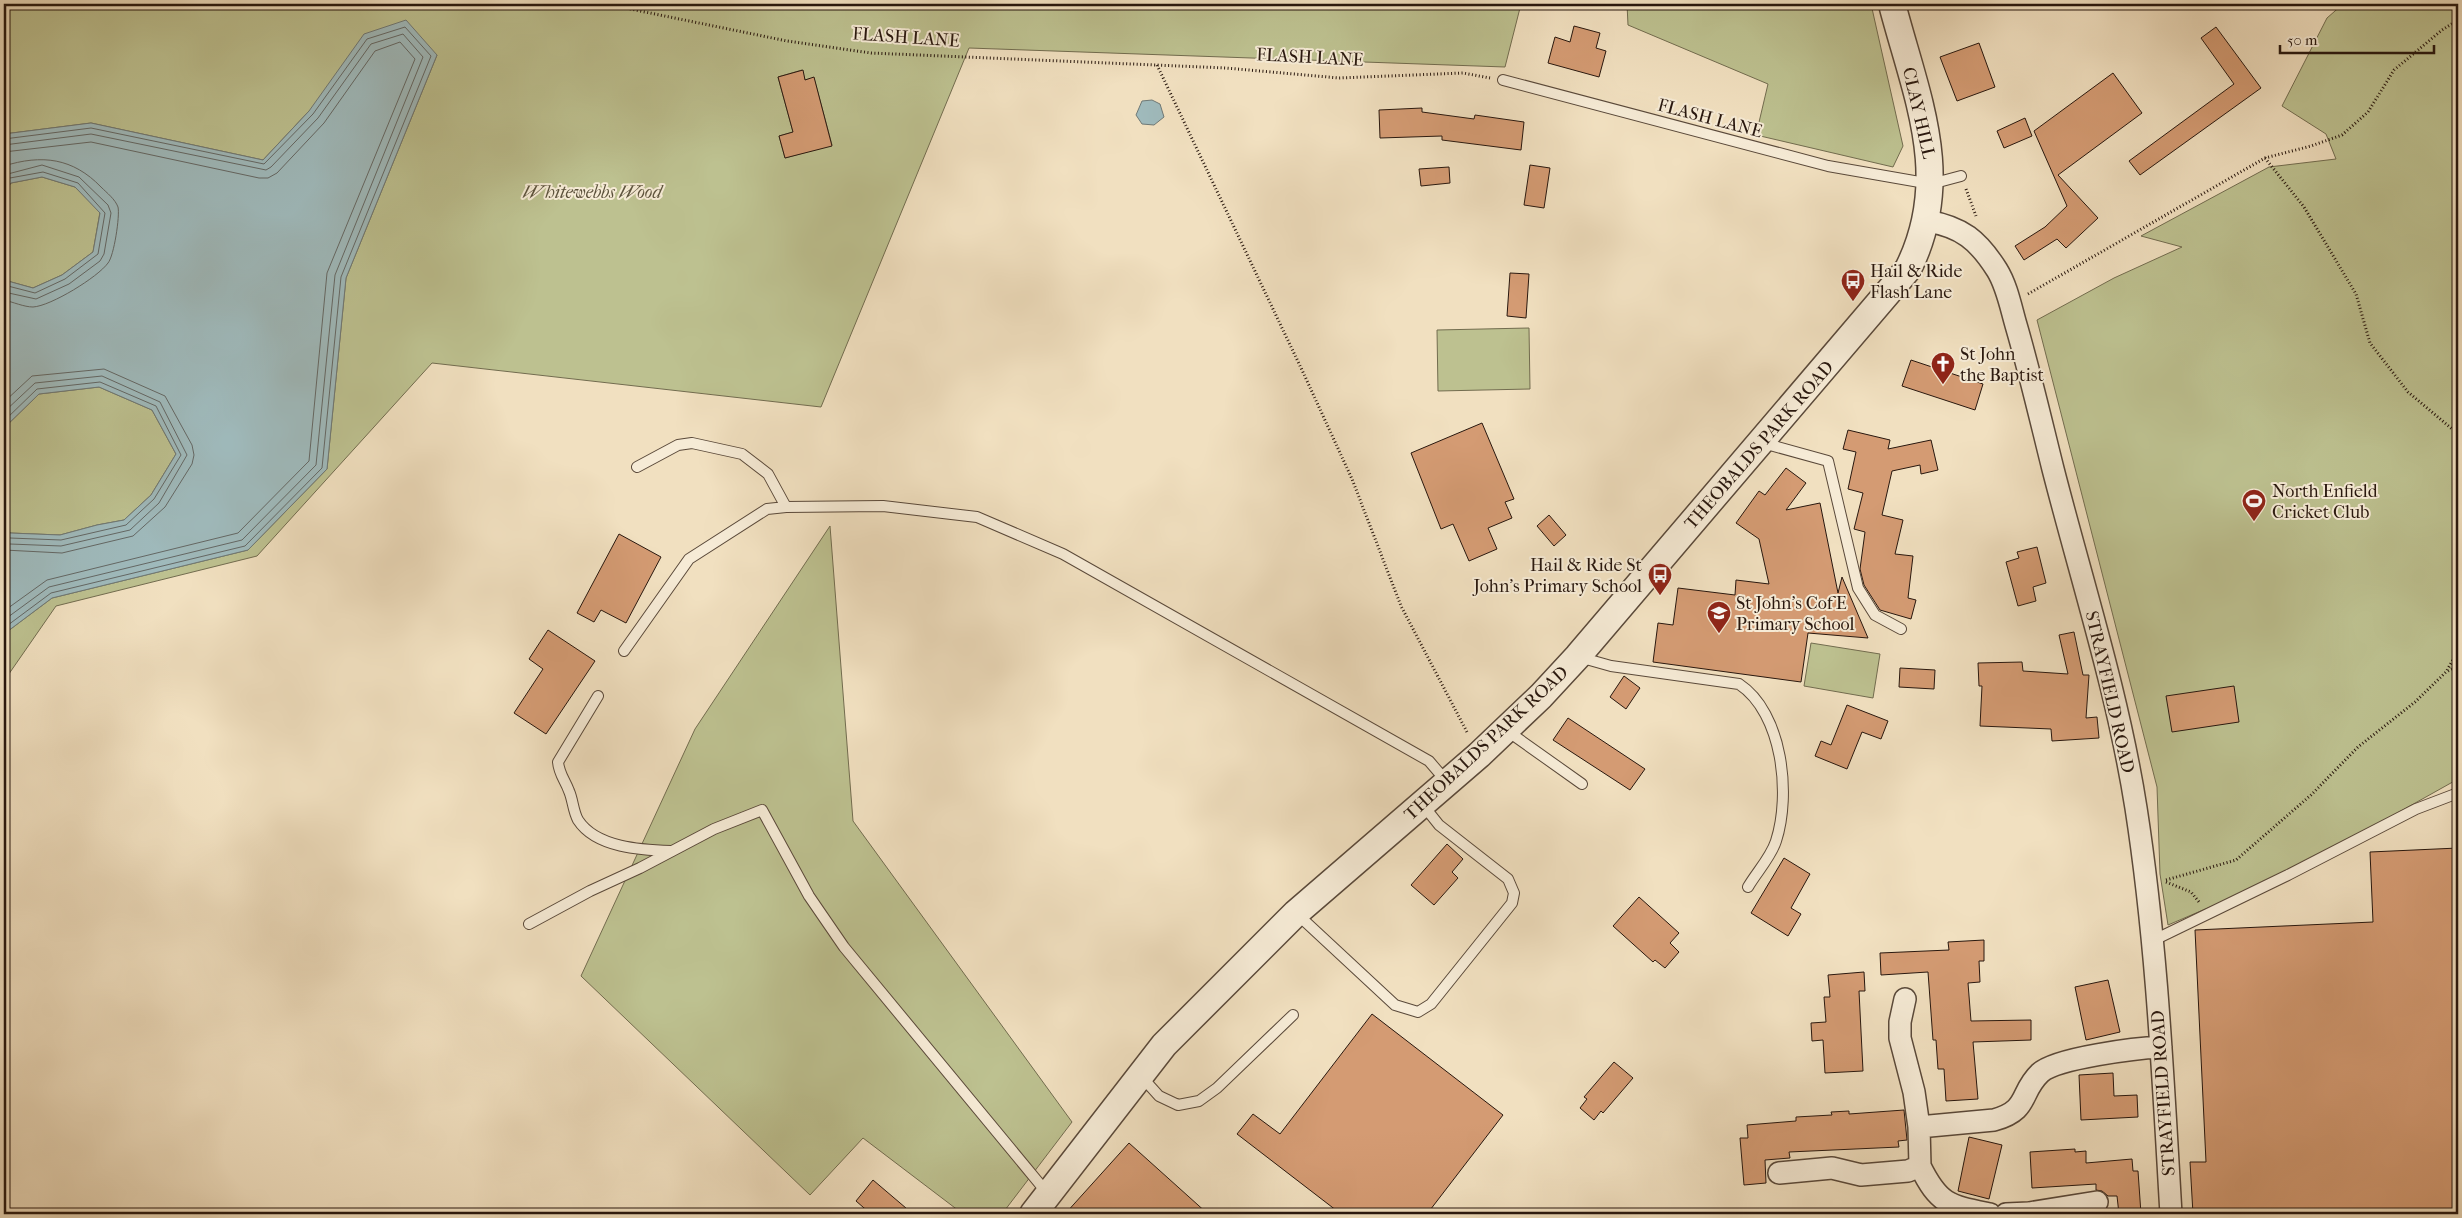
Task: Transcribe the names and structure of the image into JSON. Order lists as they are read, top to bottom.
{
  "streets": {
    "street": ["CLAY HILL", "THEOBALDS PARK ROAD", "STRAYFIELD ROAD"],
    "lane": ["FLASH LANE"]
  },
  "crossings": [
    ["FLASH LANE", "CLAY HILL"],
    ["CLAY HILL", "THEOBALDS PARK ROAD"],
    ["CLAY HILL", "STRAYFIELD ROAD"]
  ],
  "parks": ["Whitewebbs Wood"],
  "places": {
    "bus stop": ["Hail & Ride Flash Lane", "Hail & Ride St John's Primary School"],
    "church": ["St John the Baptist"],
    "sports": ["North Enfield Cricket Club"],
    "school or university": ["St John's CofE Primary School"]
  },
  "scale_bar": "50 m"
}
